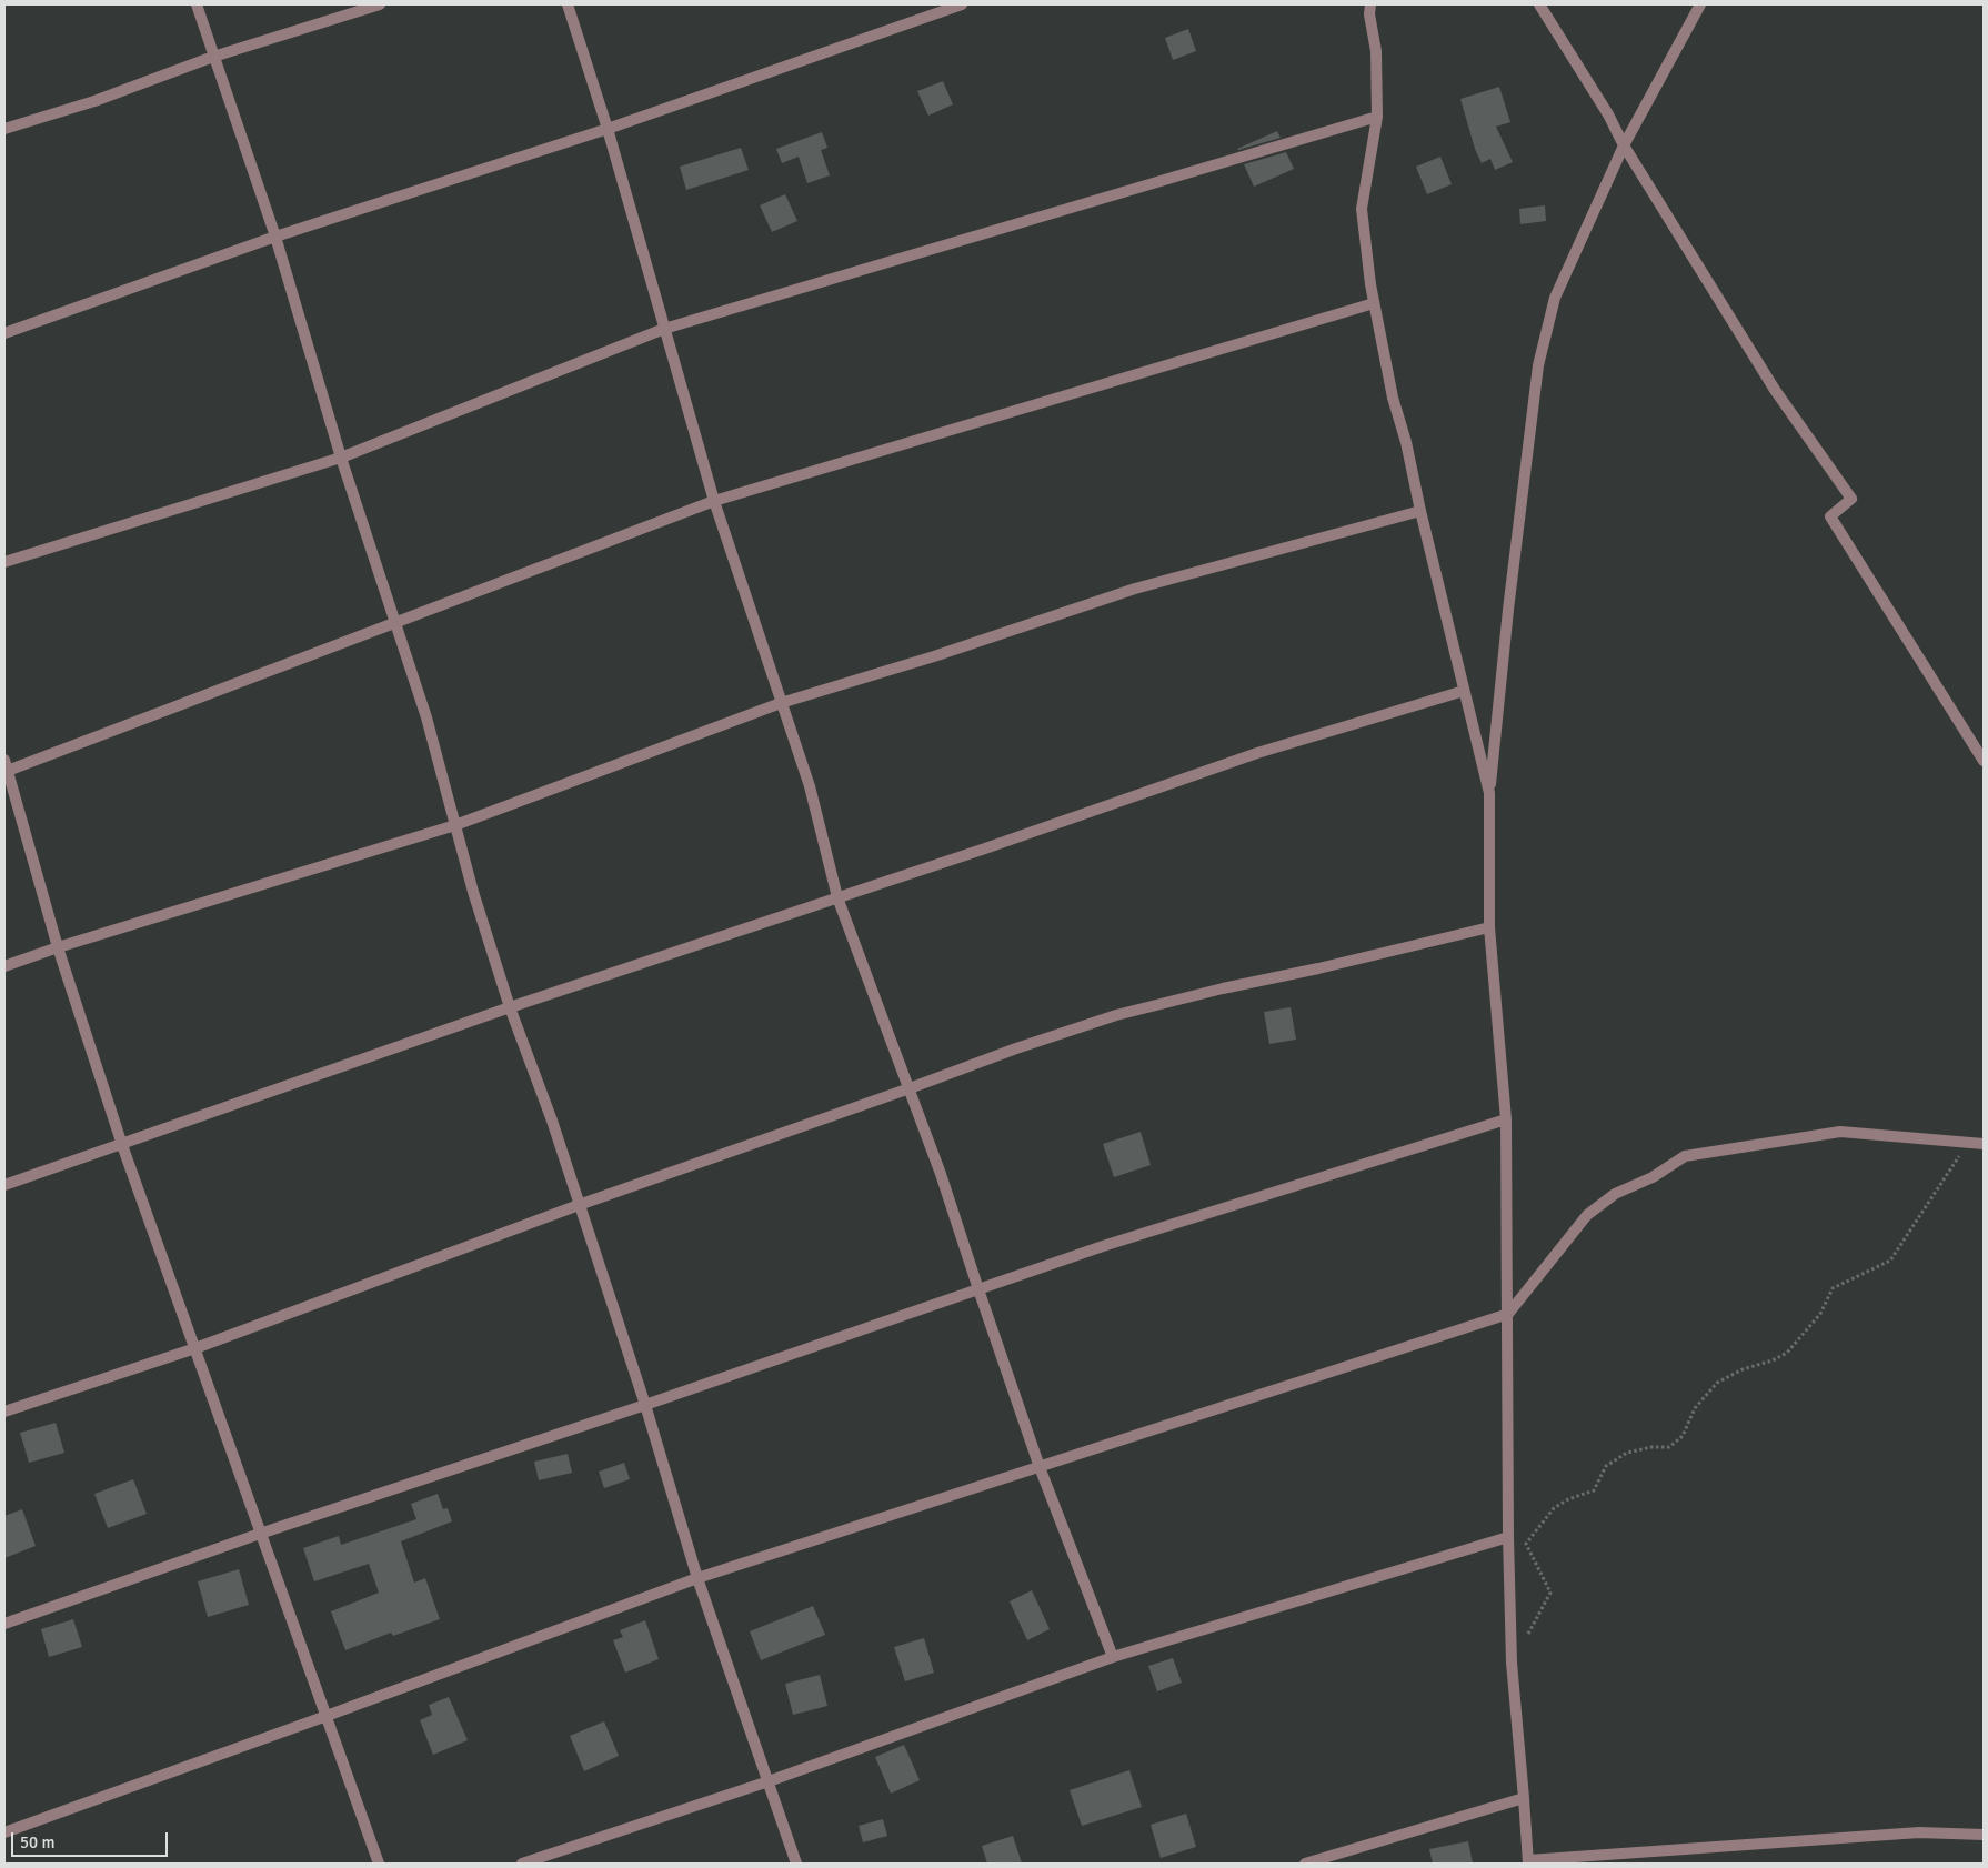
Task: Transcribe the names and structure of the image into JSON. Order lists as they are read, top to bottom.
{
  "scale_bar": "50 m"
}
